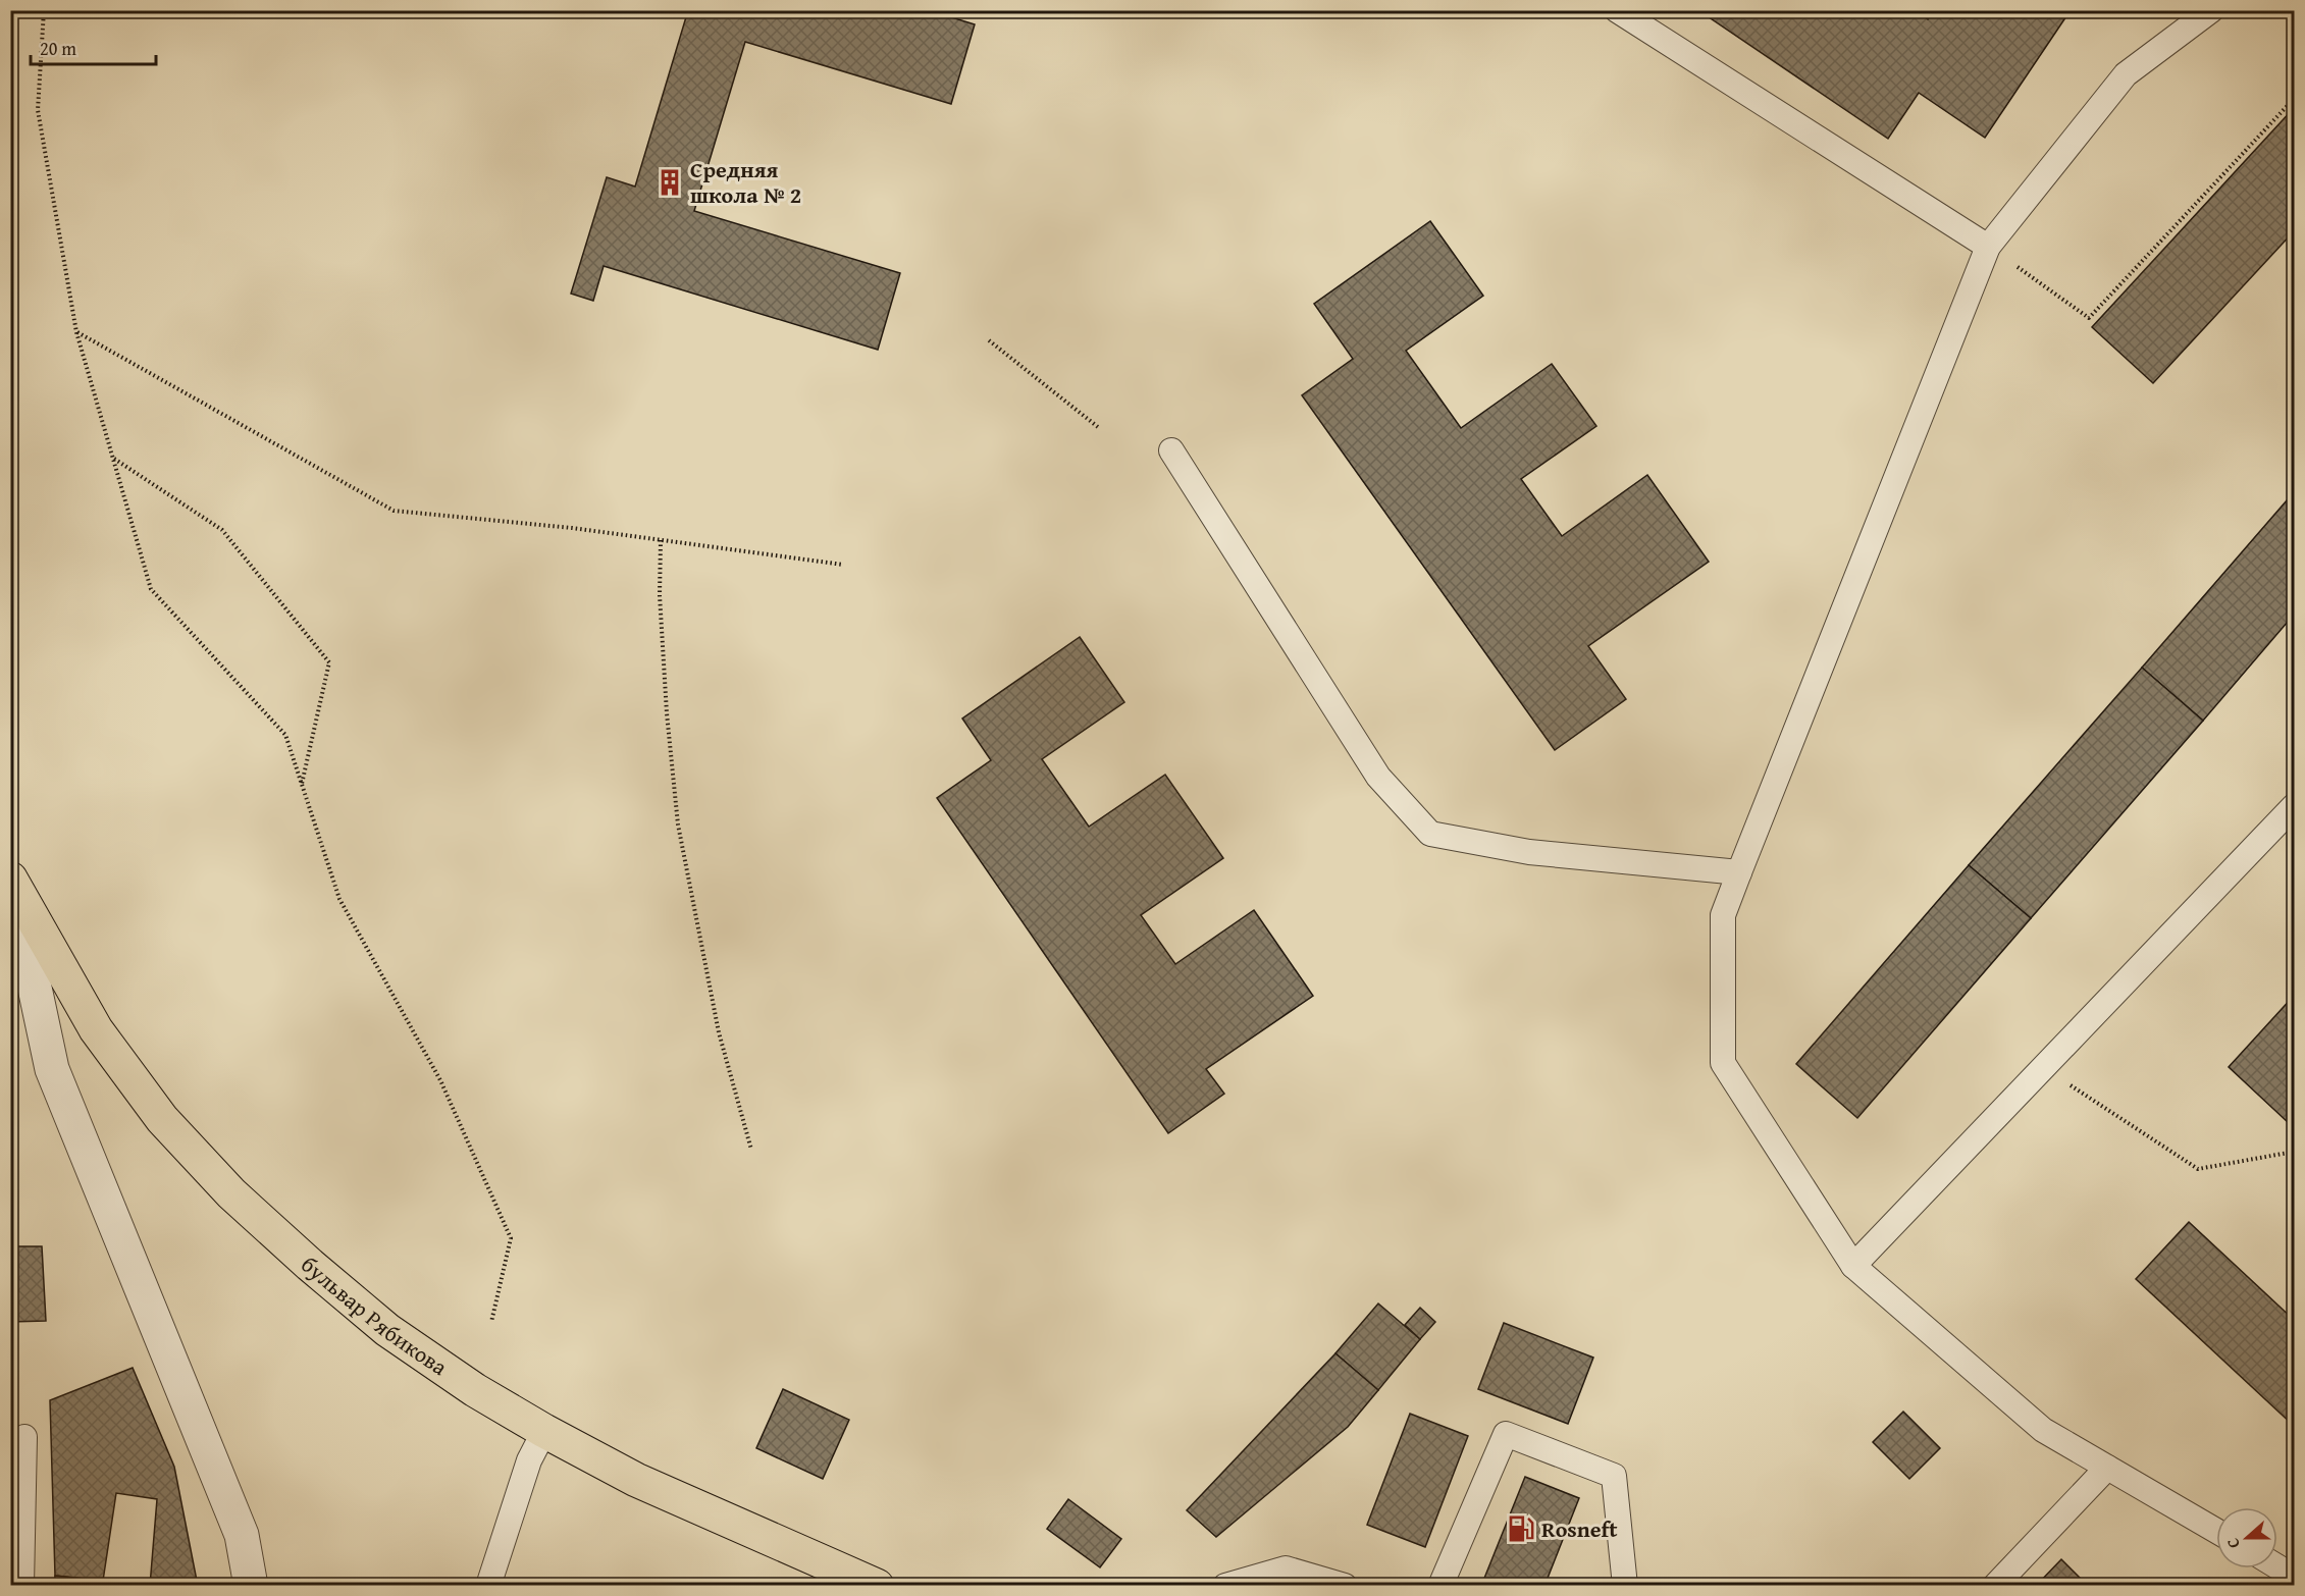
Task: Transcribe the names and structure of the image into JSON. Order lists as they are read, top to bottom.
{
  "streets": {
    "main road": ["бульвар Рябикова"]
  },
  "places": {
    "building": ["Средняя школа № 2"],
    "fuel station": ["Rosneft"]
  },
  "scale_bar": "20 m",
  "north": "left"
}
